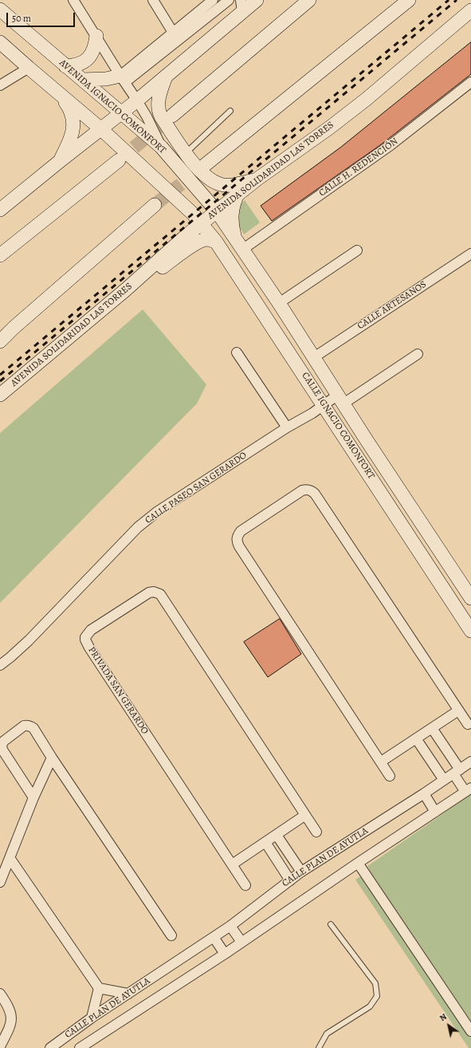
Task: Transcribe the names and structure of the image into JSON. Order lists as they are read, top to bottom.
{
  "streets": {
    "main road": ["AVENIDA IGNACIO COMONFORT", "AVENIDA SOLIDARIDAD LAS TORRES", "CALLE IGNACIO COMONFORT"],
    "street": [
      "CALLE H. REDENCIÓN",
      "CALLE ARTESANOS",
      "CALLE PASEO SAN GERARDO",
      "PRIVADA SAN GERARDO",
      "CALLE PLAN DE AYUTLA"
    ]
  },
  "crossings": [
    ["AVENIDA IGNACIO COMONFORT", "AVENIDA SOLIDARIDAD LAS TORRES"],
    ["AVENIDA IGNACIO COMONFORT", "CALLE IGNACIO COMONFORT"],
    ["CALLE H. REDENCIÓN", "CALLE IGNACIO COMONFORT"],
    ["AVENIDA SOLIDARIDAD LAS TORRES", "CALLE IGNACIO COMONFORT"],
    ["CALLE ARTESANOS", "CALLE IGNACIO COMONFORT"],
    ["CALLE IGNACIO COMONFORT", "CALLE PASEO SAN GERARDO"]
  ],
  "scale_bar": "50 m",
  "north": "top left"
}
